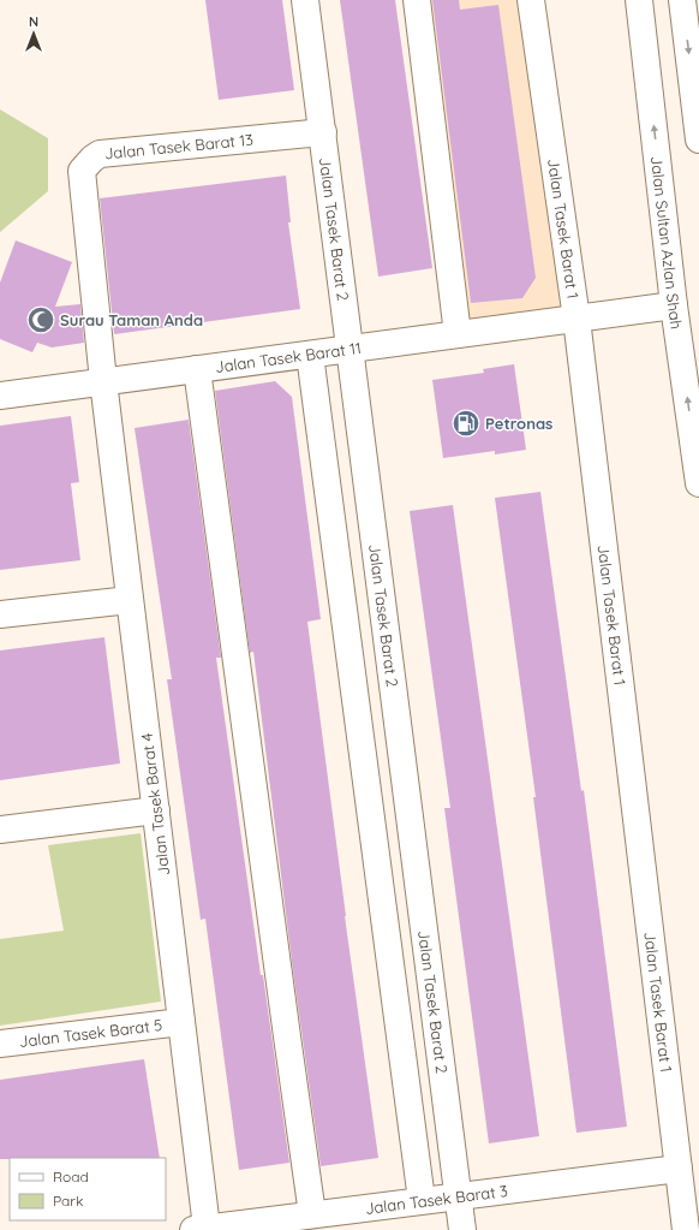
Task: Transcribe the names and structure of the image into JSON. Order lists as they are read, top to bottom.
{
  "streets": {
    "street": [
      "Jalan Tasek Barat 13",
      "Jalan Tasek Barat 2",
      "Jalan Tasek Barat 1",
      "Jalan Sultan Azlan Shah",
      "Jalan Tasek Barat 11",
      "Jalan Tasek Barat 4",
      "Jalan Tasek Barat 5",
      "Jalan Tasek Barat 3"
    ]
  },
  "crossings": [
    ["Jalan Tasek Barat 13", "Jalan Tasek Barat 2"],
    ["Jalan Tasek Barat 13", "Jalan Tasek Barat 11"],
    ["Jalan Tasek Barat 13", "Jalan Tasek Barat 4"],
    ["Jalan Tasek Barat 2", "Jalan Tasek Barat 11"],
    ["Jalan Tasek Barat 2", "Jalan Tasek Barat 3"],
    ["Jalan Tasek Barat 1", "Jalan Tasek Barat 11"],
    ["Jalan Tasek Barat 1", "Jalan Tasek Barat 3"],
    ["Jalan Sultan Azlan Shah", "Jalan Tasek Barat 11"],
    ["Jalan Tasek Barat 11", "Jalan Tasek Barat 4"],
    ["Jalan Tasek Barat 4", "Jalan Tasek Barat 5"],
    ["Jalan Tasek Barat 4", "Jalan Tasek Barat 3"]
  ],
  "places": {
    "mosque": ["Surau Taman Anda"],
    "fuel station": ["Petronas"]
  },
  "legend": ["Road", "Park"],
  "north": "top"
}
